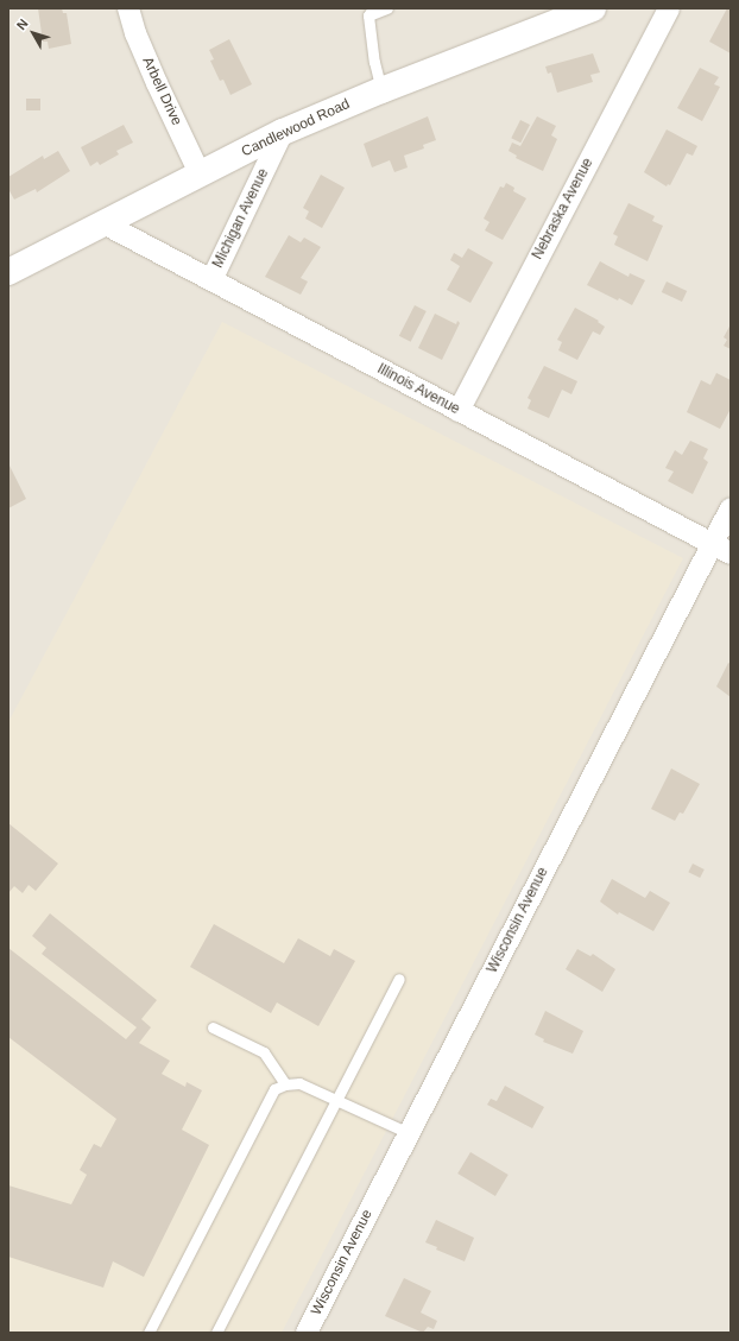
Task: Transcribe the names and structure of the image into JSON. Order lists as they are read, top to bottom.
{
  "streets": {
    "street": [
      "Arbell Drive",
      "Candlewood Road",
      "Nebraska Avenue",
      "Michigan Avenue",
      "Illinois Avenue",
      "Wisconsin Avenue"
    ]
  },
  "crossings": [
    ["Arbell Drive", "Candlewood Road"],
    ["Candlewood Road", "Michigan Avenue"],
    ["Candlewood Road", "Illinois Avenue"],
    ["Nebraska Avenue", "Illinois Avenue"],
    ["Michigan Avenue", "Illinois Avenue"],
    ["Illinois Avenue", "Wisconsin Avenue"]
  ],
  "north": "top left"
}
